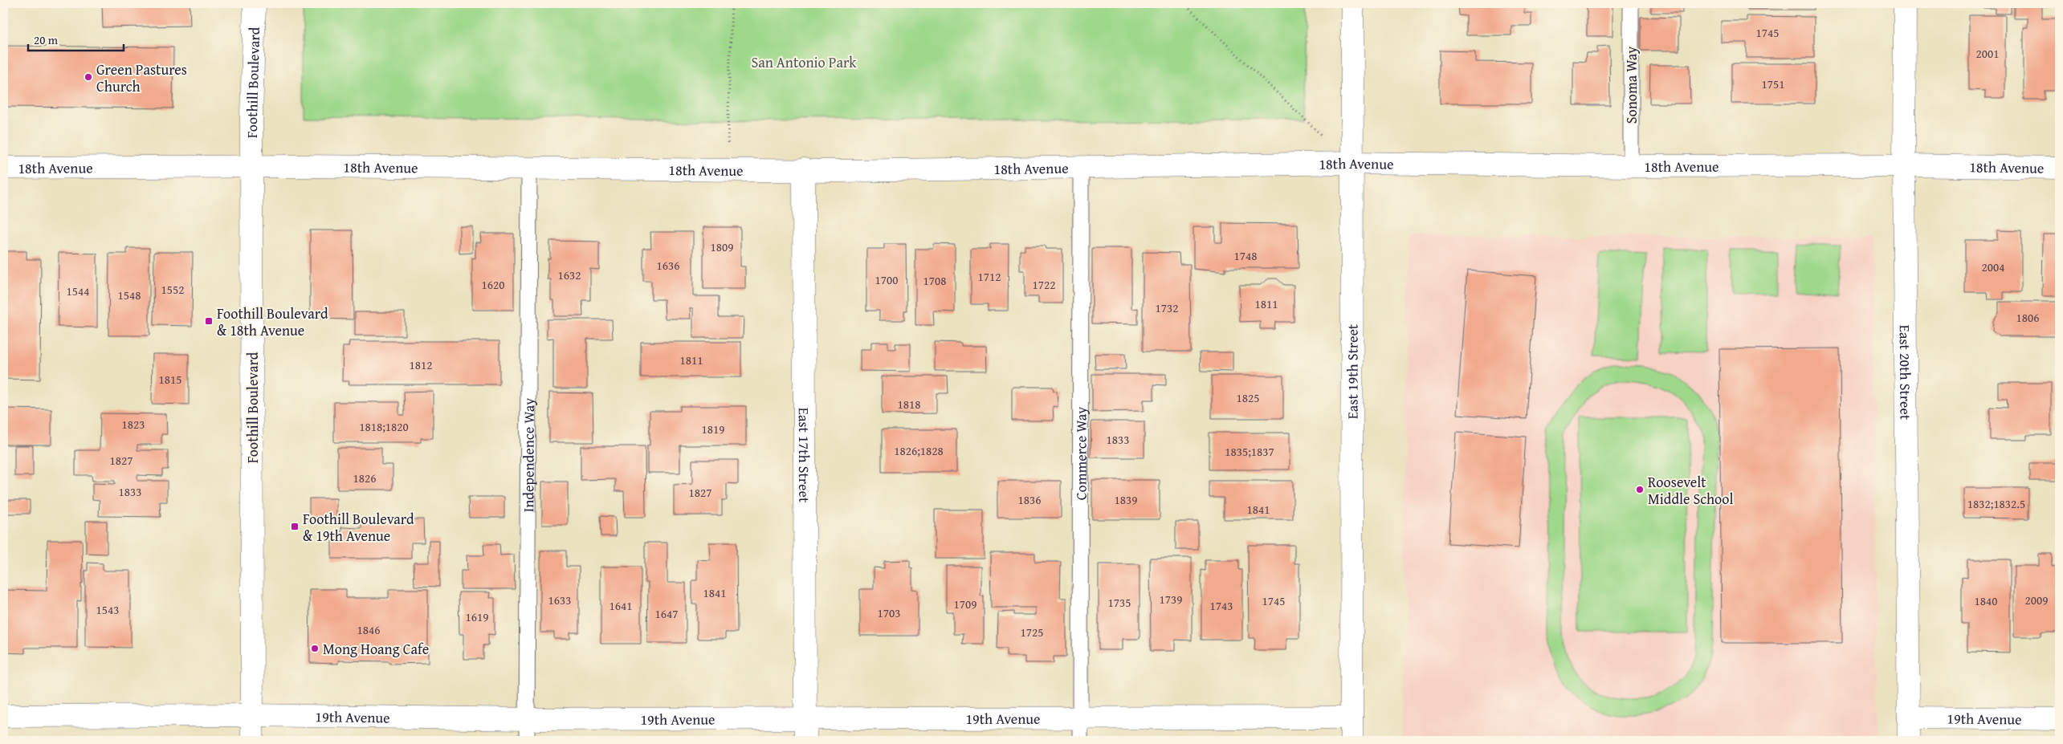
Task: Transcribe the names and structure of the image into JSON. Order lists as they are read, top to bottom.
{
  "streets": {
    "street": [
      "Foothill Boulevard",
      "18th Avenue",
      "East 20th Street",
      "East 19th Street",
      "East 17th Street",
      "19th Avenue"
    ],
    "lane": ["Sonoma Way", "Commerce Way", "Independence Way"]
  },
  "crossings": [
    ["Foothill Boulevard", "18th Avenue"],
    ["Foothill Boulevard", "19th Avenue"],
    ["Sonoma Way", "18th Avenue"],
    ["18th Avenue", "East 20th Street"],
    ["18th Avenue", "East 19th Street"],
    ["18th Avenue", "Commerce Way"],
    ["18th Avenue", "Independence Way"],
    ["18th Avenue", "East 17th Street"],
    ["East 20th Street", "19th Avenue"],
    ["East 19th Street", "19th Avenue"],
    ["Commerce Way", "19th Avenue"],
    ["Independence Way", "19th Avenue"],
    ["East 17th Street", "19th Avenue"]
  ],
  "parks": ["San Antonio Park"],
  "places": {
    "other": ["Green Pastures Church", "Roosevelt Middle School", "Mong Hoang Cafe"],
    "transit": ["Foothill Boulevard & 18th Avenue", "Foothill Boulevard & 19th Avenue"]
  },
  "house_numbers": [
    "1745",
    "2001",
    "1751",
    "1809",
    "1748",
    "1636",
    "2004",
    "1632",
    "1712",
    "1700",
    "1708",
    "1620",
    "1722",
    "1552",
    "1544",
    "1548",
    "1811",
    "1732",
    "1806",
    "1811",
    "1812",
    "1815",
    "1825",
    "1818",
    "1823",
    "1818;1820",
    "1819",
    "1833",
    "1826;1828",
    "1835;1837",
    "1827",
    "1826",
    "1833",
    "1827",
    "1836",
    "1839",
    "1832;1832.5",
    "1841",
    "1841",
    "1739",
    "1633",
    "2009",
    "1745",
    "1840",
    "1735",
    "1709",
    "1641",
    "1743",
    "1543",
    "1703",
    "1647",
    "1619",
    "1846",
    "1725"
  ],
  "scale_bar": "20 m"
}
